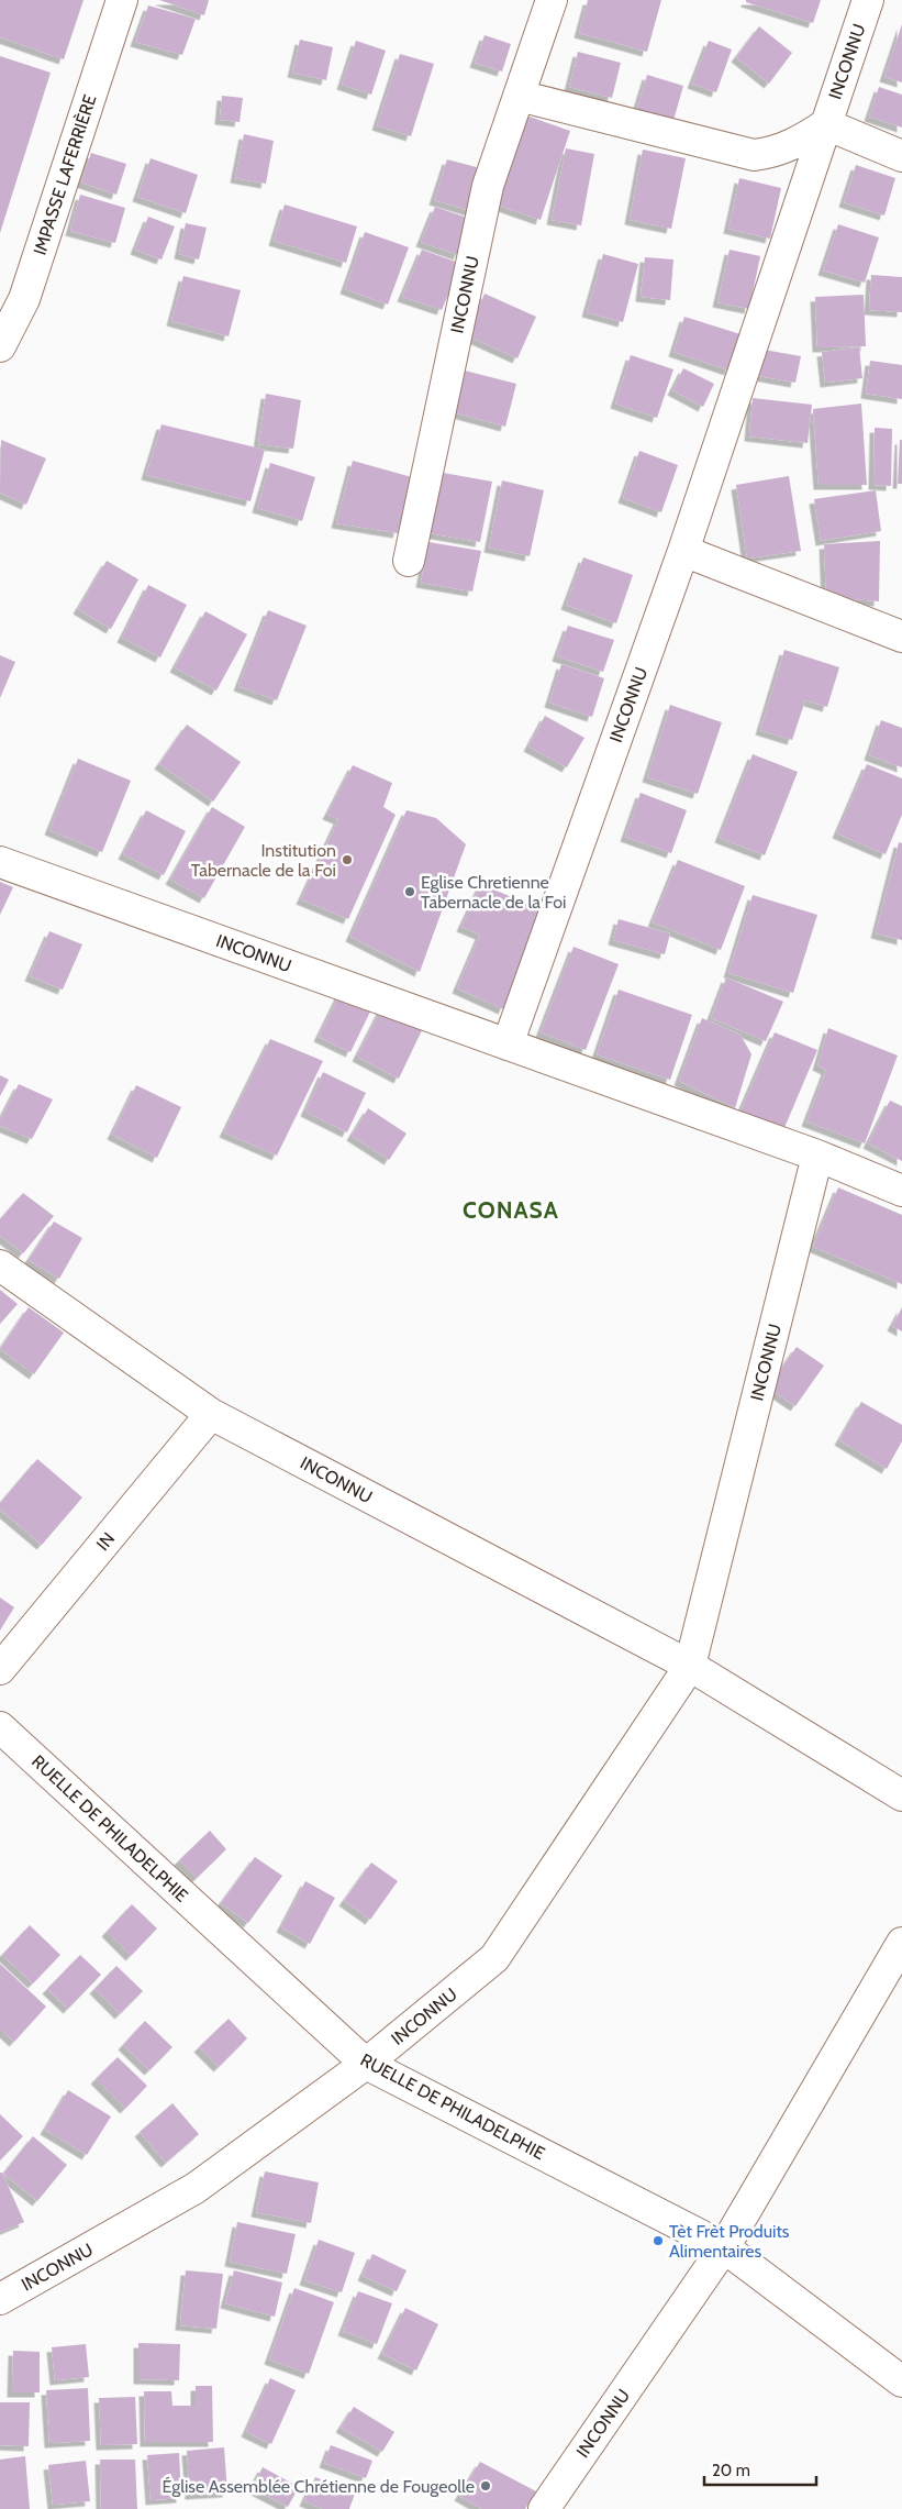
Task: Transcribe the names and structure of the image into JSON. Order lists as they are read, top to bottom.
{
  "streets": {
    "street": [
      "INCONNU",
      "IMPASSE LAFERRIÈRE",
      "IN",
      "RUELLE DE PHILADELPHIE"
    ]
  },
  "crossings": [
    ["INCONNU", "IN"],
    ["INCONNU", "RUELLE DE PHILADELPHIE"]
  ],
  "districts": ["CONASA"],
  "places": [
    "Institution Tabernacle de la Foi",
    "Eglise Chretienne Tabernacle de la Foi",
    "Tèt Frèt Produits Alimentaires",
    "Église Assemblée Chrétienne de Fougeolle"
  ],
  "scale_bar": "20 m"
}
